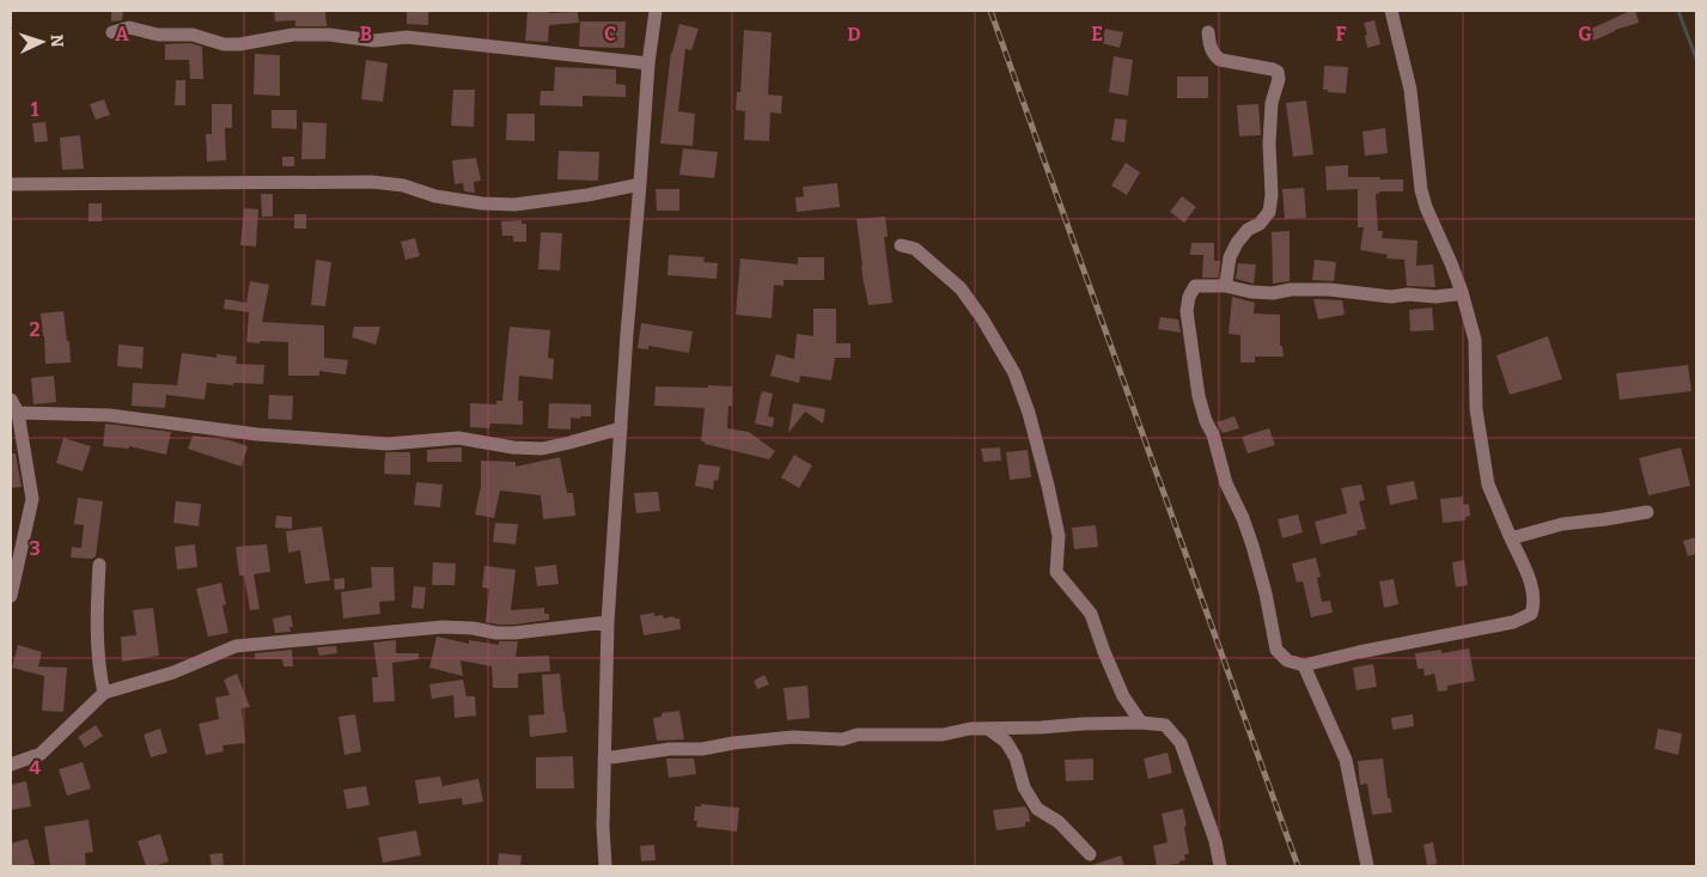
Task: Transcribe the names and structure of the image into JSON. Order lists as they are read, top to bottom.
{
  "north": "right",
  "grid": {
    "columns": [
      "A",
      "B",
      "C",
      "D",
      "E",
      "F",
      "G"
    ],
    "rows": [
      "1",
      "2",
      "3",
      "4"
    ]
  }
}
